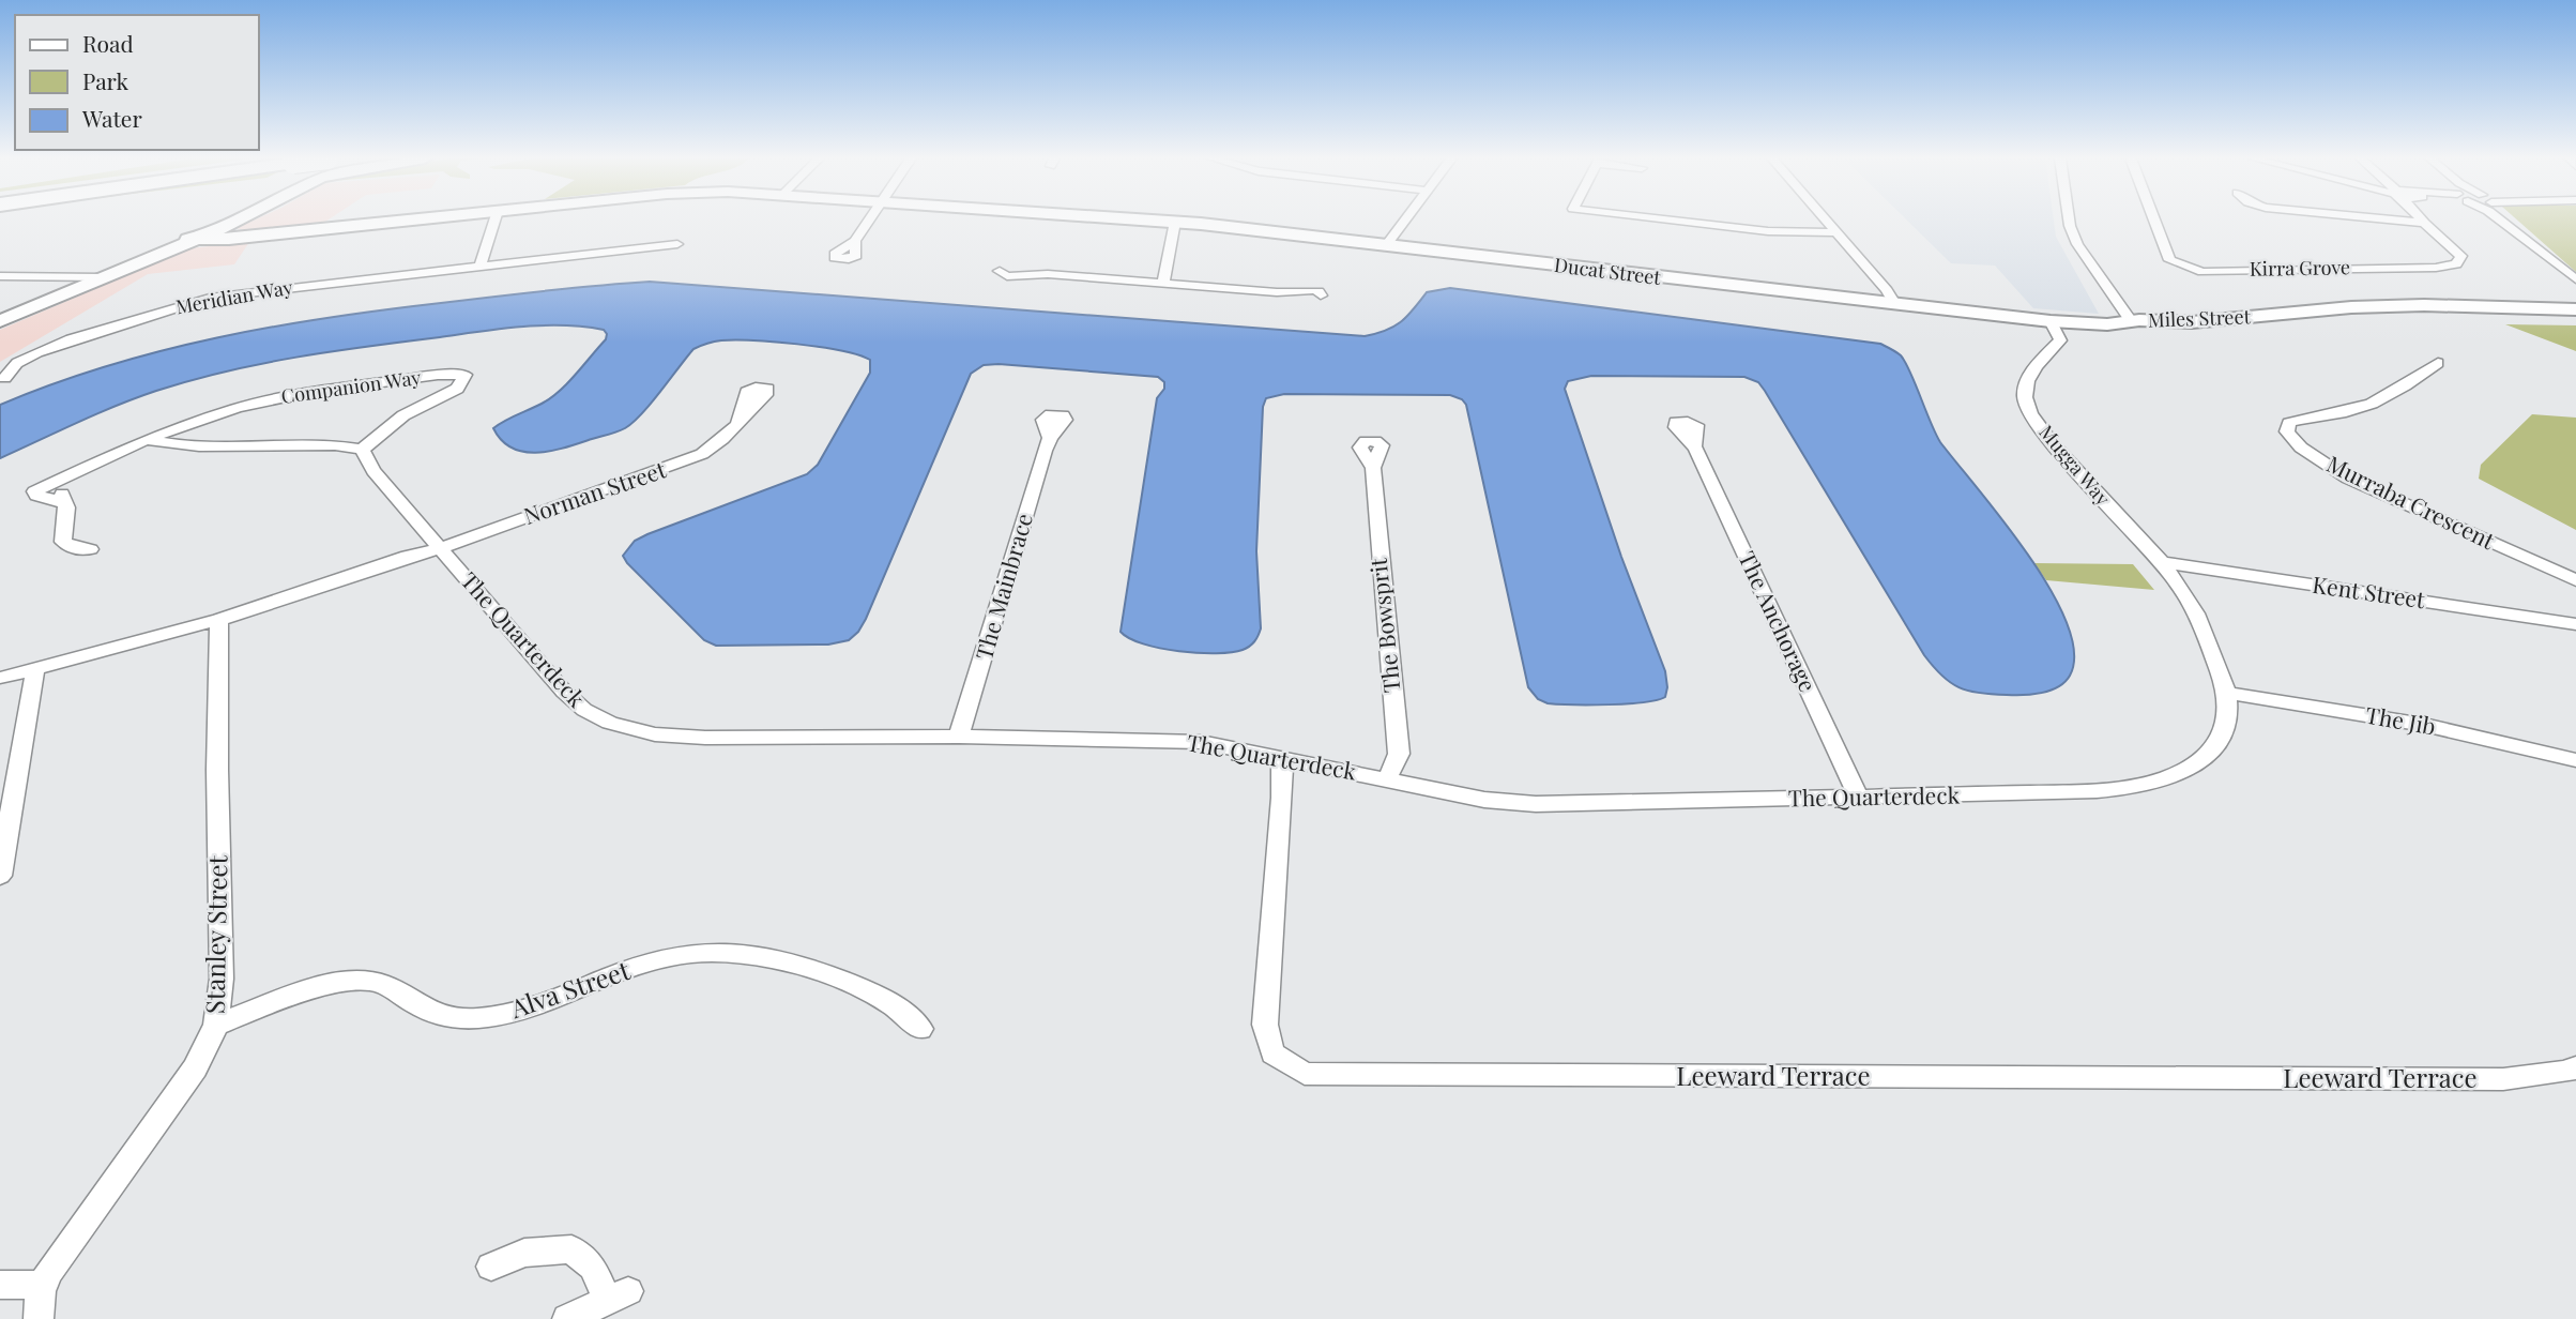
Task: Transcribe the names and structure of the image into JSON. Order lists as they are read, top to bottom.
{
  "streets": {
    "street": [
      "Kirra Grove",
      "Ducat Street",
      "Meridian Way",
      "Miles Street",
      "Companion Way",
      "Mugga Way",
      "Norman Street",
      "Murraba Crescent",
      "The Mainbrace",
      "Kent Street",
      "The Anchorage",
      "The Bowsprit",
      "The Quarterdeck",
      "The Jib",
      "Stanley Street",
      "Alva Street",
      "Leeward Terrace"
    ]
  },
  "crossings": [
    ["Ducat Street", "Miles Street"],
    ["Ducat Street", "Mugga Way"],
    ["Companion Way", "The Quarterdeck"],
    ["Mugga Way", "Kent Street"],
    ["Mugga Way", "The Quarterdeck"],
    ["Norman Street", "The Quarterdeck"],
    ["Norman Street", "Stanley Street"],
    ["The Mainbrace", "The Quarterdeck"],
    ["Kent Street", "The Quarterdeck"],
    ["The Anchorage", "The Quarterdeck"],
    ["The Bowsprit", "The Quarterdeck"],
    ["The Quarterdeck", "The Jib"],
    ["The Quarterdeck", "Leeward Terrace"],
    ["Stanley Street", "Alva Street"]
  ],
  "legend": ["Road", "Park", "Water"]
}
